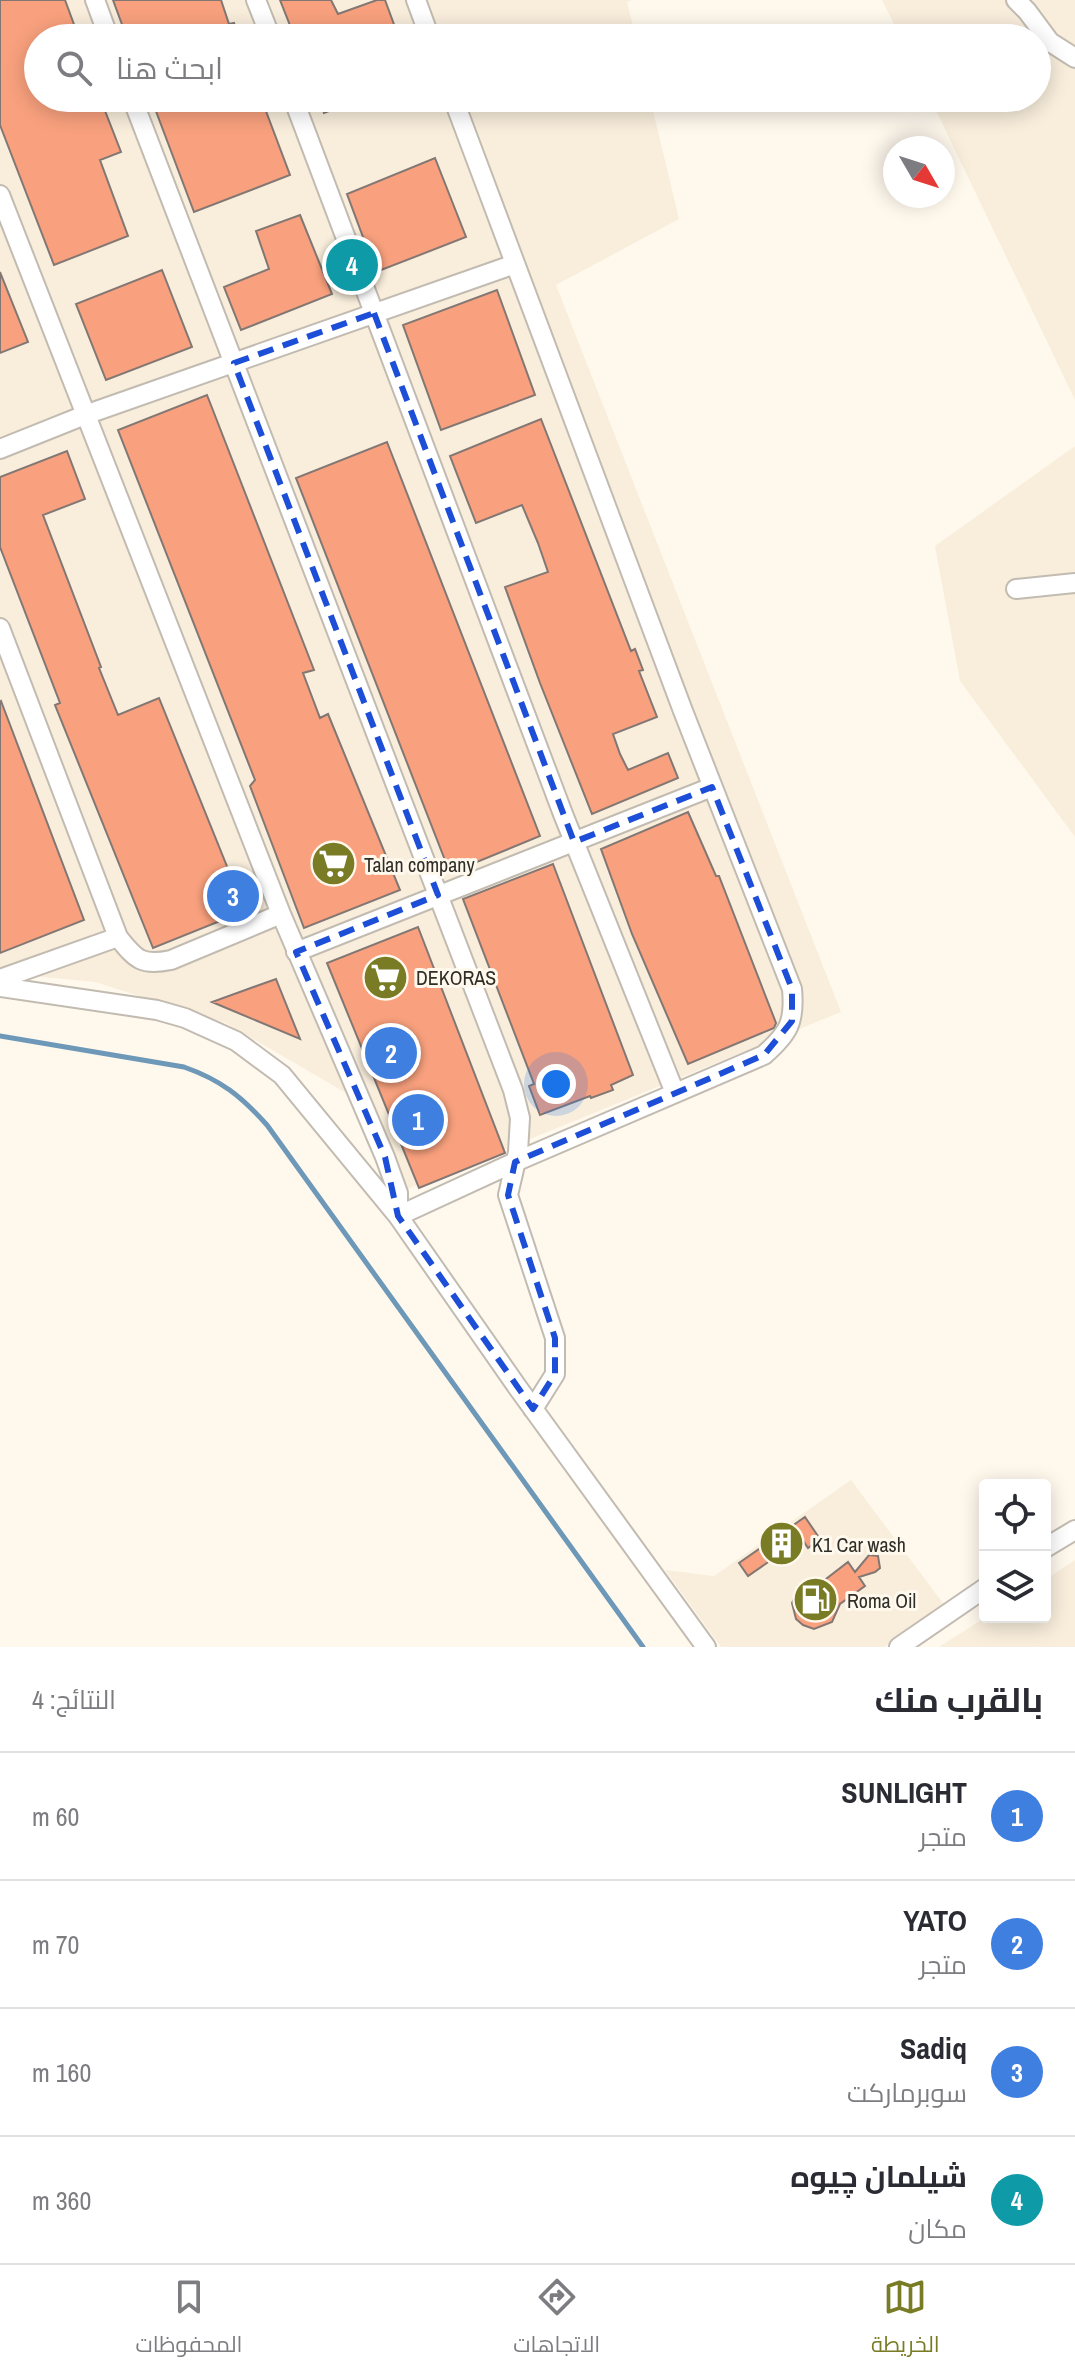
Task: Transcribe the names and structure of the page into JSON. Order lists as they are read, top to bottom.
{
  "places": {
    "supermarket": ["Talan company", "DEKORAS"],
    "building": ["K1 Car wash"],
    "fuel station": ["Roma Oil"]
  },
  "north": "bottom right",
  "page": {
    "search": "ابحث هنا",
    "pins": [
      "4",
      "3",
      "2",
      "1"
    ],
    "heading": ["بالقرب منك", "النتائج: 4"],
    "list": [
      {
        "mark": "1",
        "name": "SUNLIGHT",
        "note": "متجر",
        "value": "60 m"
      },
      {
        "mark": "2",
        "name": "YATO",
        "note": "متجر",
        "value": "70 m"
      },
      {
        "mark": "3",
        "name": "Sadiq",
        "note": "سوبرماركت",
        "value": "160 m"
      },
      {
        "mark": "4",
        "name": "شيلمان چیوه",
        "note": "مكان",
        "value": "360 m"
      }
    ],
    "nav": ["الخريطة", "الاتجاهات", "المحفوظات"]
  }
}
